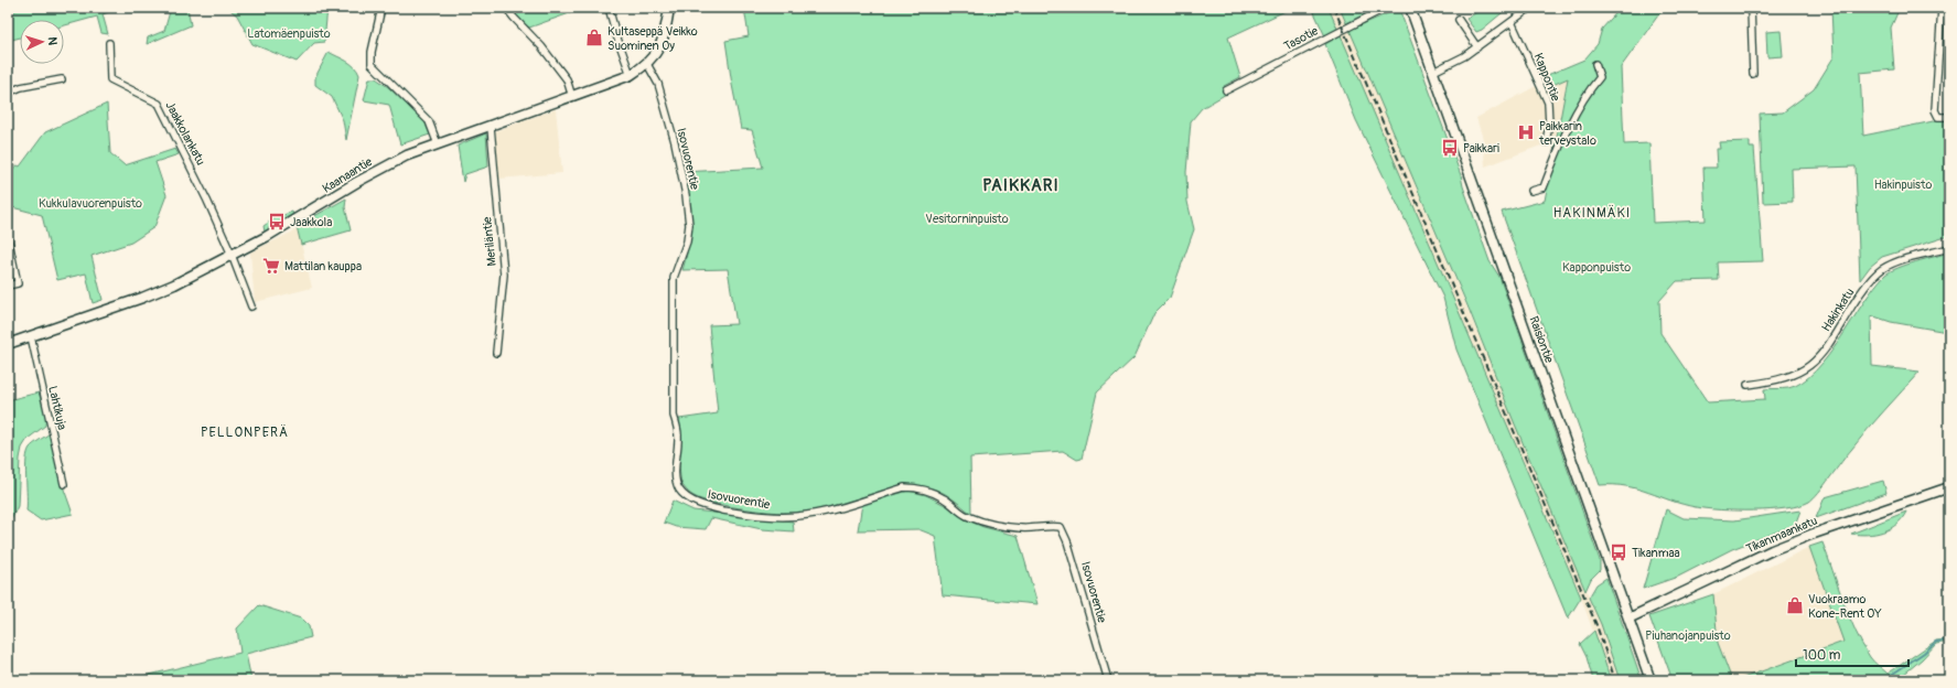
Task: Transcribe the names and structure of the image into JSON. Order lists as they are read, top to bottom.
{
  "streets": {
    "street": [
      "Tasotie",
      "Kappontie",
      "Jaakkolankatu",
      "Isovuorentie",
      "Kaanaantie",
      "Meriläntie",
      "Hakinkatu",
      "Raisiontie",
      "Lahtikuja",
      "Tikanmaankatu"
    ]
  },
  "crossings": [
    ["Jaakkolankatu", "Kaanaantie"],
    ["Isovuorentie", "Kaanaantie"],
    ["Kaanaantie", "Meriläntie"],
    ["Kaanaantie", "Lahtikuja"],
    ["Raisiontie", "Tikanmaankatu"]
  ],
  "districts": ["PAIKKARI", "HAKINMÄKI", "PELLONPERÄ"],
  "parks": [
    "Latomäenpuisto",
    "Hakinpuisto",
    "Kukkulavuorenpuisto",
    "Vesitorninpuisto",
    "Kapponpuisto",
    "Piuhanojanpuisto"
  ],
  "places": {
    "shop": ["Kultaseppä Veikko Suominen Oy", "Vuokraamo Kone-Rent OY"],
    "hospital": ["Paikkarin terveystalo"],
    "bus stop": ["Paikkari", "Jaakkola", "Tikanmaa"],
    "supermarket": ["Mattilan kauppa"]
  },
  "scale_bar": "100 m",
  "north": "right"
}
